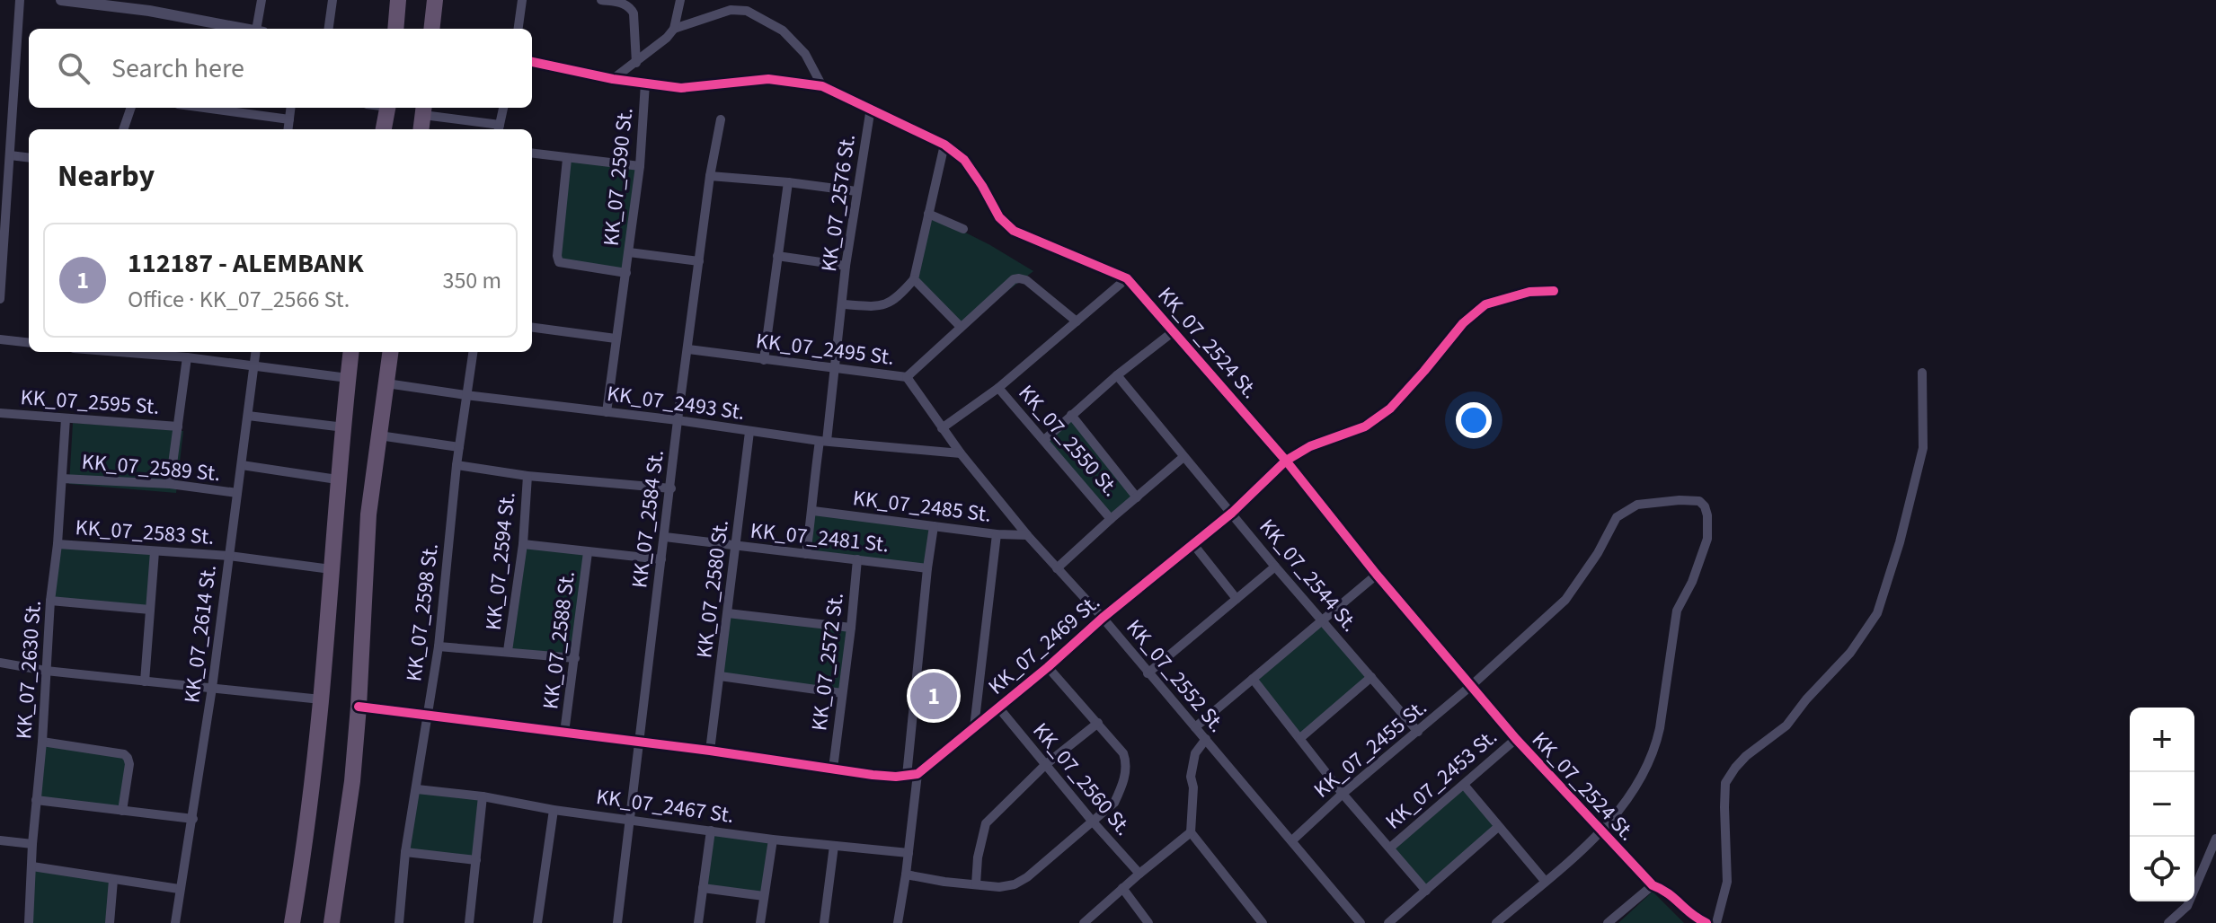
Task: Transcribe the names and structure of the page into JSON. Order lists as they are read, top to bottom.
{
  "streets": {
    "street": [
      "KK_07_2590 St.",
      "KK_07_2576 St.",
      "KK_07_2524 St.",
      "KK_07_2495 St.",
      "KK_07_2595 St.",
      "KK_07_2493 St.",
      "KK_07_2550 St.",
      "KK_07_2589 St.",
      "KK_07_2485 St.",
      "KK_07_2584 St.",
      "KK_07_2583 St.",
      "KK_07_2481 St.",
      "KK_07_2594 St.",
      "KK_07_2544 St.",
      "KK_07_2580 St.",
      "KK_07_2598 St.",
      "KK_07_2614 St.",
      "KK_07_2588 St.",
      "KK_07_2469 St.",
      "KK_07_2572 St.",
      "KK_07_2630 St.",
      "KK_07_2552 St.",
      "KK_07_2455 St.",
      "KK_07_2560 St.",
      "KK_07_2453 St.",
      "KK_07_2467 St."
    ]
  },
  "crossings": [
    ["KK_07_2590 St.", "KK_07_2524 St."],
    ["KK_07_2590 St.", "KK_07_2493 St."],
    ["KK_07_2576 St.", "KK_07_2524 St."],
    ["KK_07_2576 St.", "KK_07_2495 St."],
    ["KK_07_2576 St.", "KK_07_2493 St."],
    ["KK_07_2576 St.", "KK_07_2485 St."],
    ["KK_07_2576 St.", "KK_07_2481 St."],
    ["KK_07_2524 St.", "KK_07_2469 St."],
    ["KK_07_2524 St.", "KK_07_2455 St."],
    ["KK_07_2524 St.", "KK_07_2453 St."],
    ["KK_07_2495 St.", "KK_07_2584 St."],
    ["KK_07_2495 St.", "KK_07_2552 St."],
    ["KK_07_2595 St.", "KK_07_2630 St."],
    ["KK_07_2493 St.", "KK_07_2584 St."],
    ["KK_07_2493 St.", "KK_07_2580 St."],
    ["KK_07_2493 St.", "KK_07_2598 St."],
    ["KK_07_2493 St.", "KK_07_2552 St."],
    ["KK_07_2589 St.", "KK_07_2614 St."],
    ["KK_07_2589 St.", "KK_07_2630 St."],
    ["KK_07_2485 St.", "KK_07_2552 St."],
    ["KK_07_2584 St.", "KK_07_2481 St."],
    ["KK_07_2584 St.", "KK_07_2467 St."],
    ["KK_07_2583 St.", "KK_07_2614 St."],
    ["KK_07_2583 St.", "KK_07_2630 St."],
    ["KK_07_2481 St.", "KK_07_2580 St."],
    ["KK_07_2481 St.", "KK_07_2572 St."],
    ["KK_07_2544 St.", "KK_07_2469 St."],
    ["KK_07_2544 St.", "KK_07_2455 St."],
    ["KK_07_2598 St.", "KK_07_2467 St."],
    ["KK_07_2469 St.", "KK_07_2552 St."],
    ["KK_07_2469 St.", "KK_07_2560 St."],
    ["KK_07_2552 St.", "KK_07_2455 St."]
  ],
  "page": {
    "search": "Search here",
    "heading": "Nearby",
    "list": [
      {
        "mark": "1",
        "name": "112187 - ALEMBANK",
        "note": "Office · KK_07_2566 St.",
        "value": "350 m"
      }
    ],
    "pins": "1",
    "map_buttons": ["+", "−"]
  }
}
